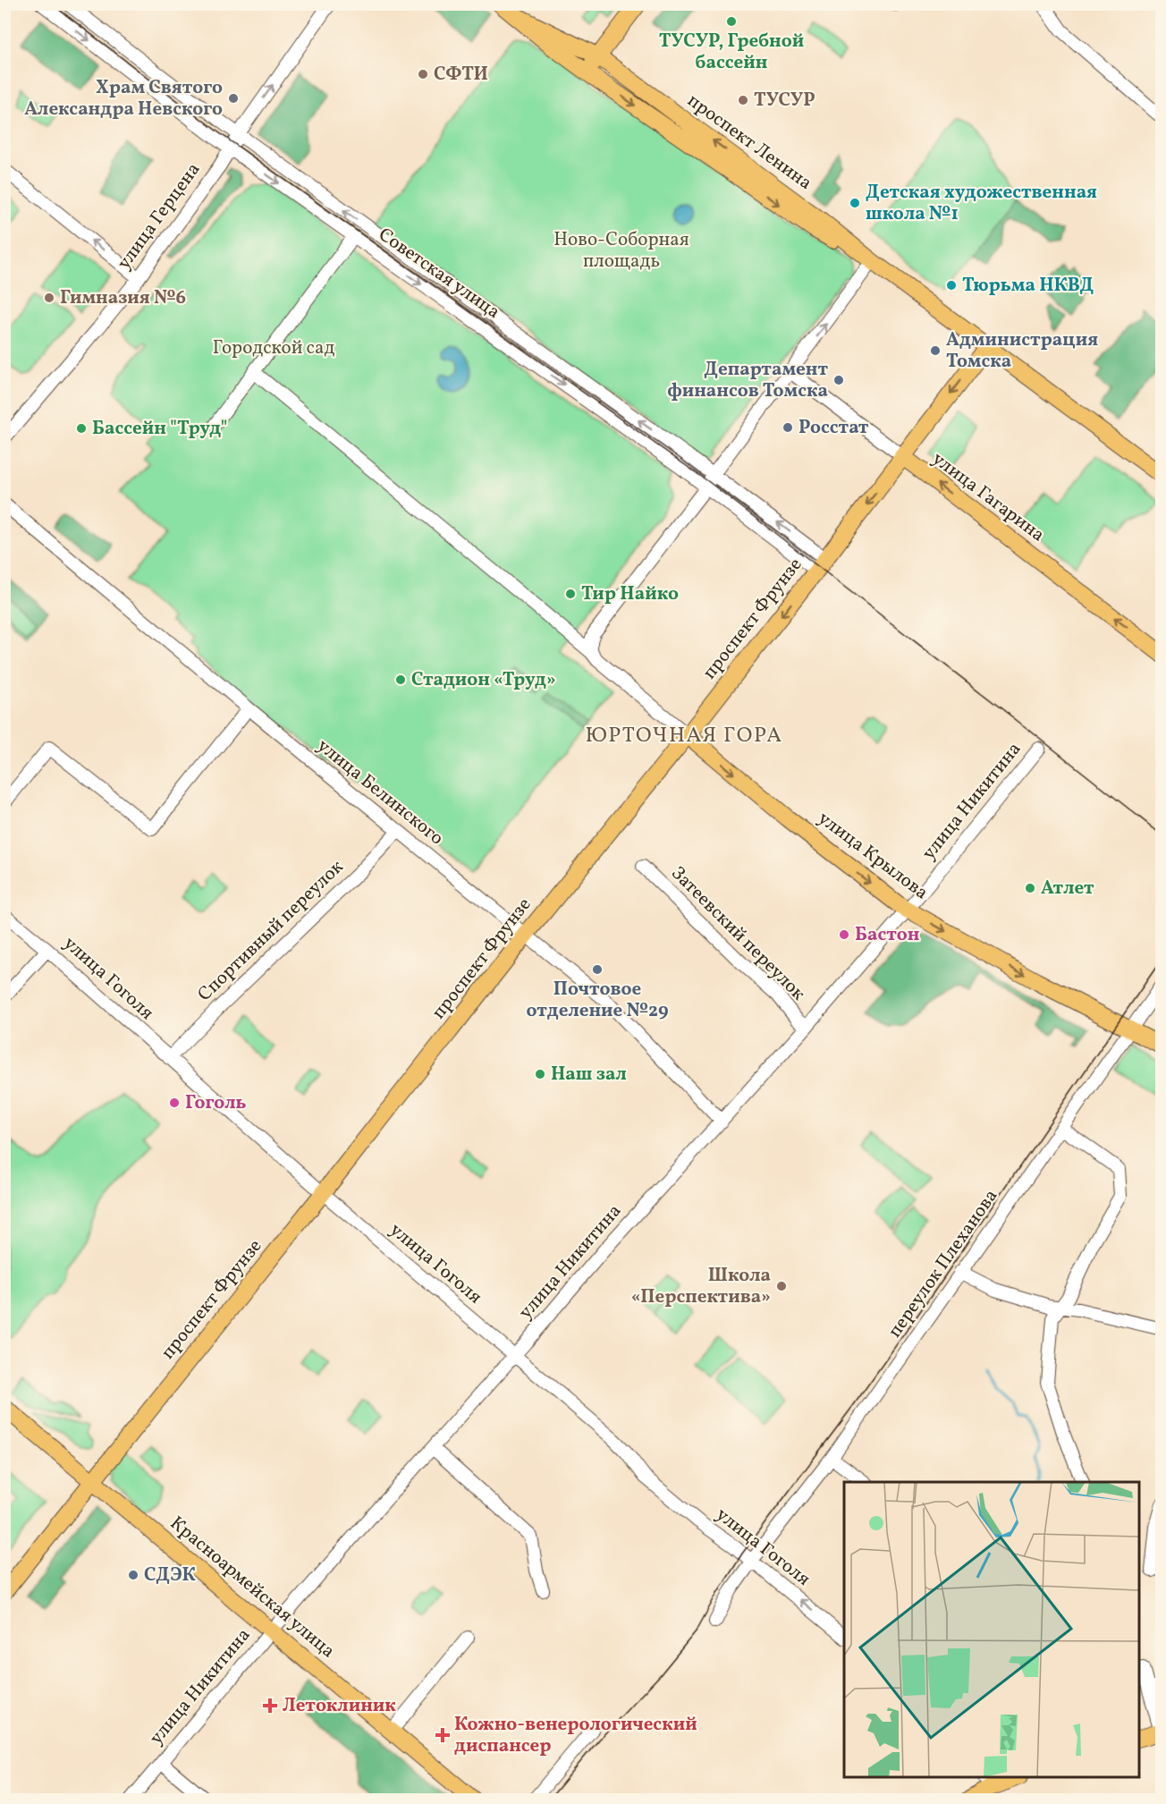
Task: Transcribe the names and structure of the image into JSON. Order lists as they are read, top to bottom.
{
  "streets": {
    "main road": [
      "проспект Ленина",
      "улица Гагарина",
      "проспект Фрунзе",
      "улица Крылова",
      "Красноармейская улица"
    ],
    "street": [
      "улица Герцена",
      "Советская улица",
      "улица Белинского",
      "улица Никитина",
      "Спортивный переулок",
      "Затеевский переулок",
      "улица Гоголя",
      "переулок Плеханова"
    ]
  },
  "crossings": [
    ["проспект Ленина", "проспект Фрунзе"],
    ["улица Герцена", "Советская улица"],
    ["Советская улица", "проспект Фрунзе"],
    ["улица Гагарина", "проспект Фрунзе"],
    ["проспект Фрунзе", "улица Белинского"],
    ["проспект Фрунзе", "улица Крылова"],
    ["проспект Фрунзе", "улица Гоголя"],
    ["проспект Фрунзе", "Красноармейская улица"],
    ["улица Белинского", "улица Никитина"],
    ["улица Белинского", "Спортивный переулок"],
    ["улица Никитина", "улица Крылова"],
    ["улица Никитина", "Затеевский переулок"],
    ["улица Никитина", "улица Гоголя"],
    ["улица Никитина", "Красноармейская улица"],
    ["улица Крылова", "переулок Плеханова"],
    ["Спортивный переулок", "улица Гоголя"],
    ["улица Гоголя", "переулок Плеханова"]
  ],
  "one_way": ["улица Гагарина", "улица Крылова"],
  "districts": ["ЮРТОЧНАЯ ГОРА"],
  "parks": ["Ново-Соборная площадь", "Городской сад"],
  "places": {
    "other": [
      "ТУСУР, Гребной бассейн",
      "СФТИ",
      "Храм Святого Александра Невского",
      "ТУСУР",
      "Детская художественная школа №1",
      "Тюрьма НКВД",
      "Гимназия №6",
      "Администрация Томска",
      "Департамент финансов Томска",
      "Росстат",
      "Бассейн \"Труд\"",
      "Тир Найко",
      "Стадион «Труд»",
      "Атлет",
      "Бастон",
      "Почтовое отделение №29",
      "Наш зал",
      "Гоголь",
      "Школа «Перспектива»",
      "СДЭК"
    ],
    "health": ["Летоклиник", "Кожно-венерологический диспансер"]
  }
}
